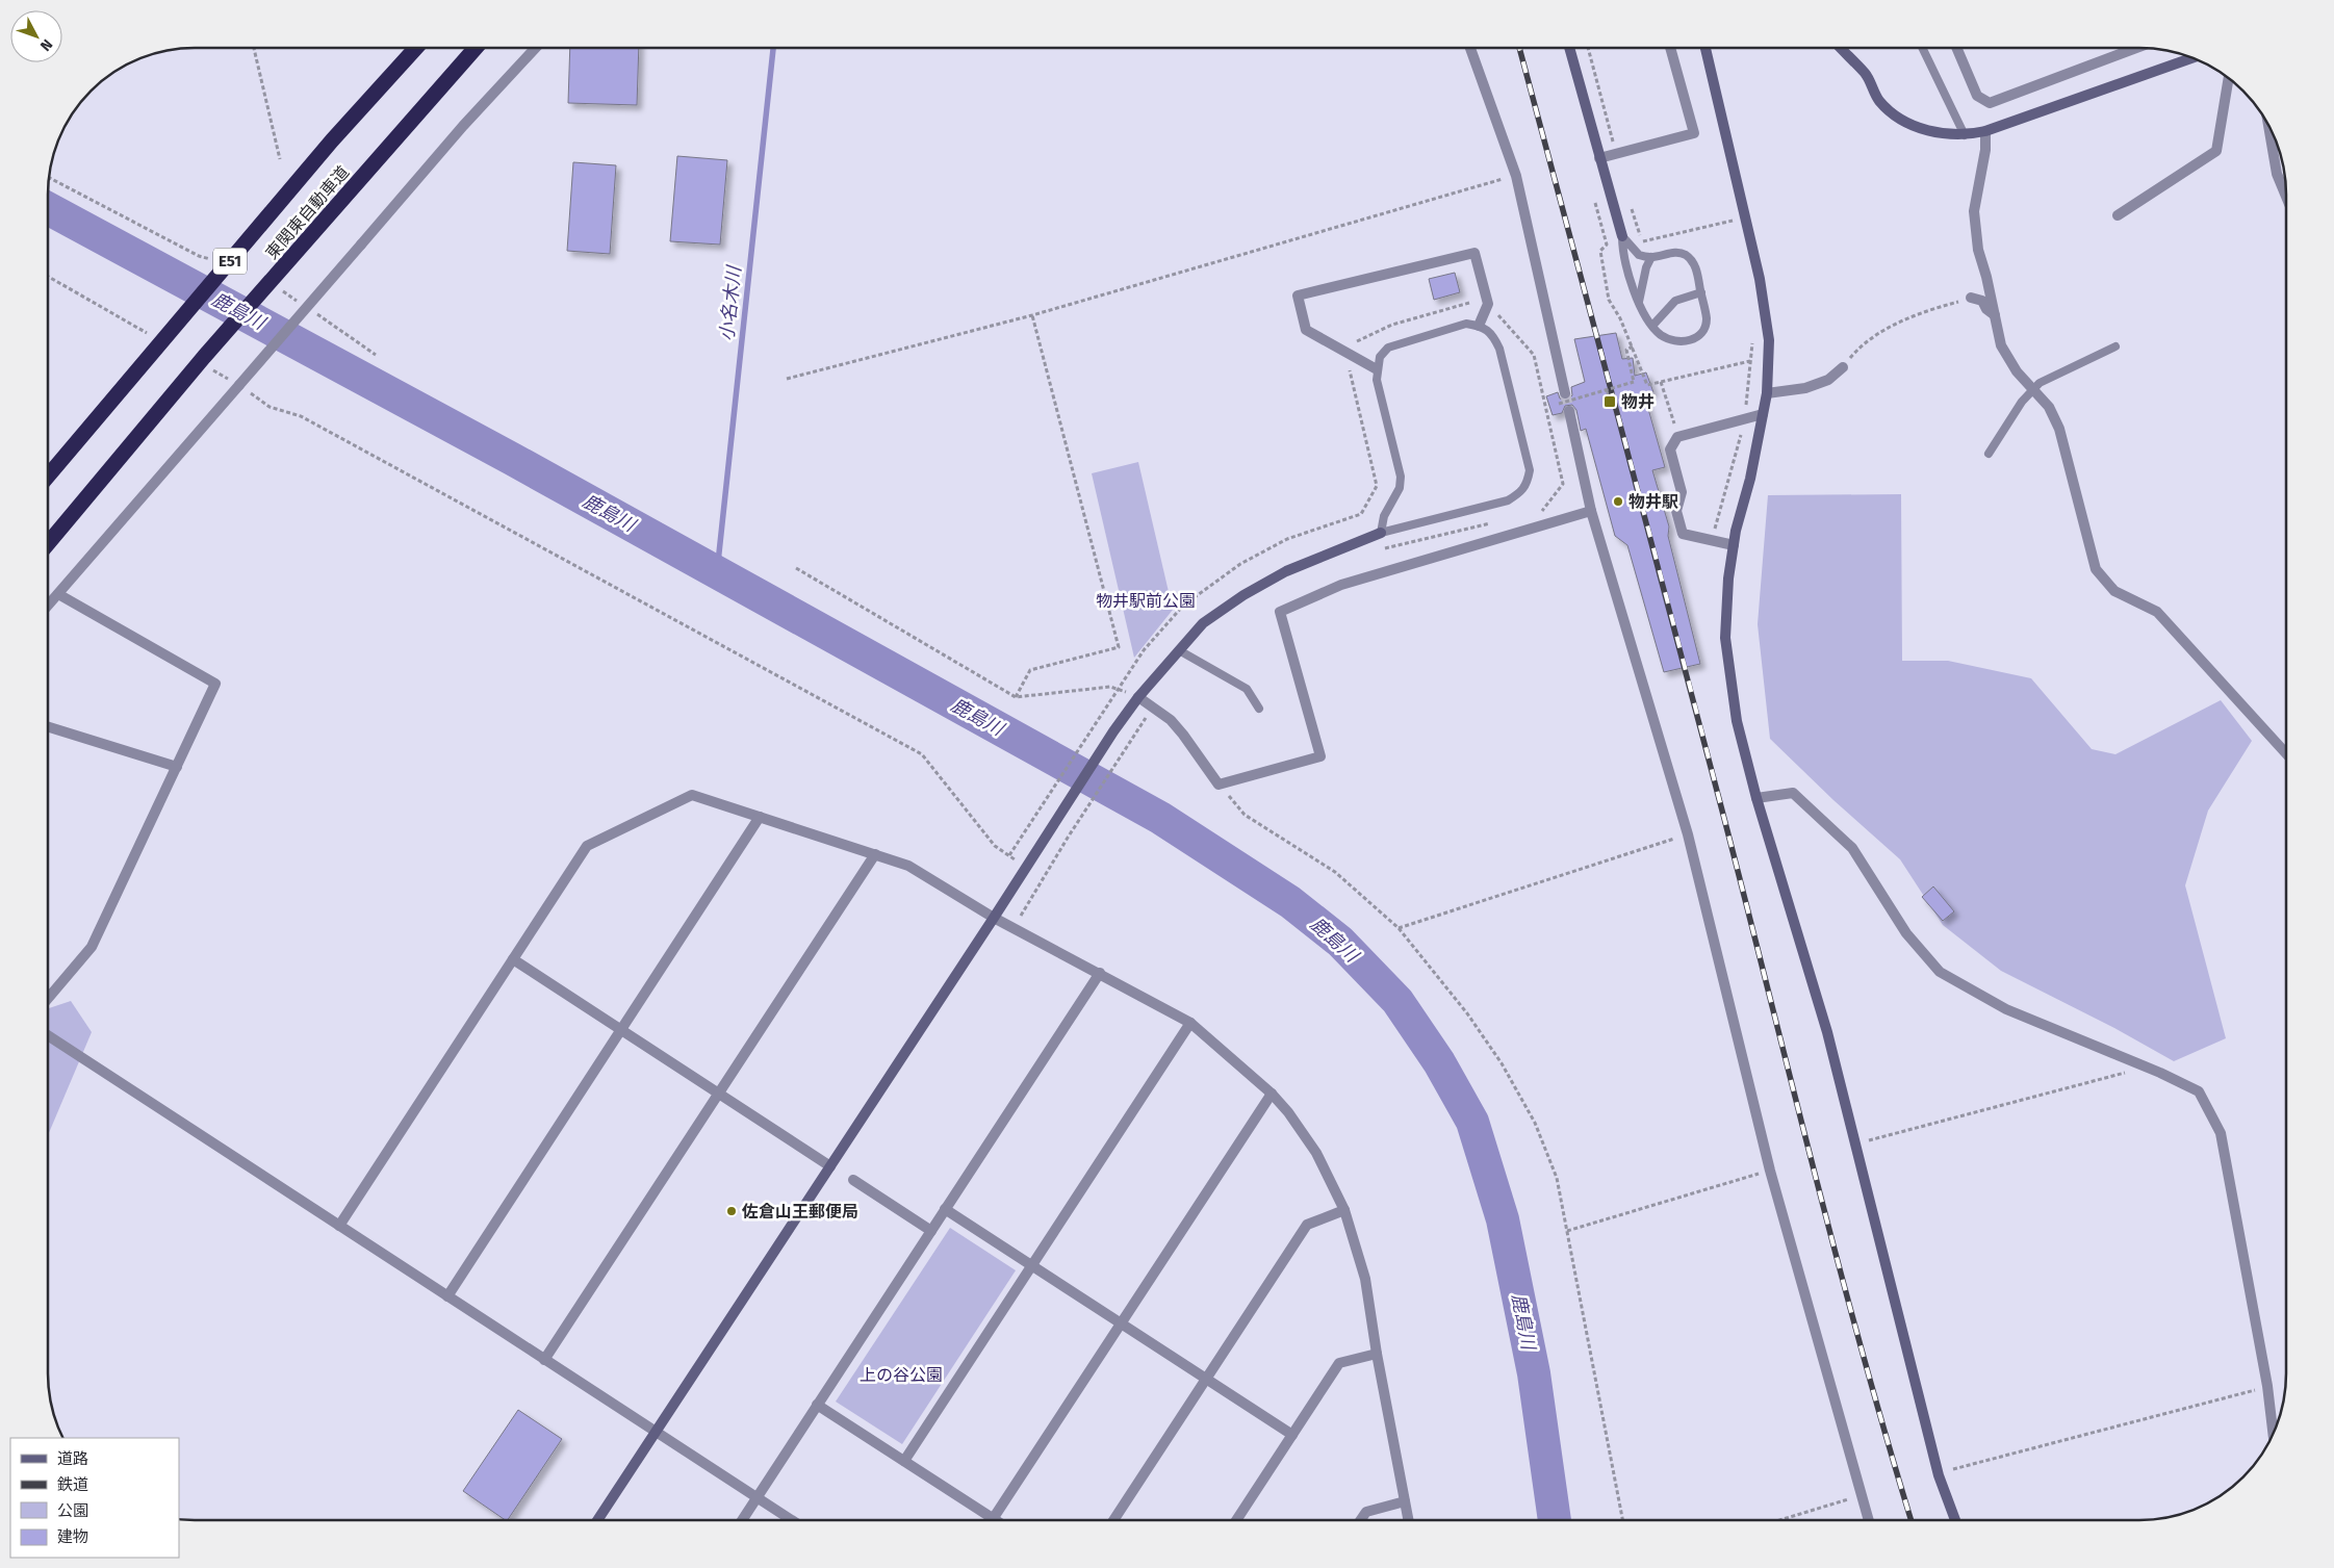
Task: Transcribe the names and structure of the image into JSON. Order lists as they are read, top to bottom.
{
  "streets": {
    "highway": ["東関東自動車道", "E51"]
  },
  "water": ["小名木川", "鹿島川"],
  "parks": ["物井駅前公園", "上の谷公園"],
  "places": {
    "transit": ["物井"],
    "other": ["物井駅", "佐倉山王郵便局"]
  },
  "legend": [
    "道路",
    "鉄道",
    "公園",
    "建物"
  ],
  "north": "bottom right"
}
